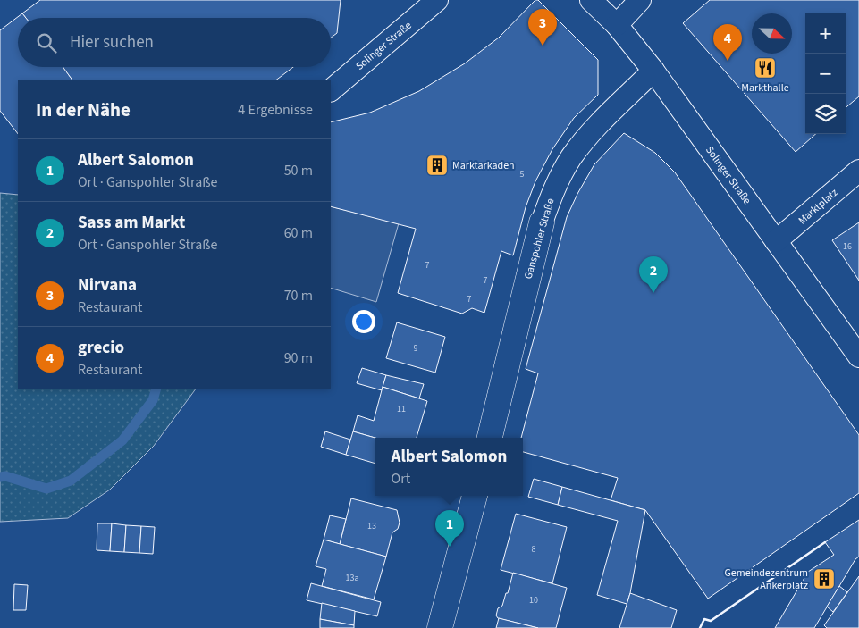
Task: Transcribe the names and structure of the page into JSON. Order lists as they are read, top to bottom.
{
  "streets": {
    "street": ["Solinger Straße", "Marktplatz", "Ganspohler Straße"]
  },
  "crossings": [
    ["Solinger Straße", "Marktplatz"],
    ["Solinger Straße", "Ganspohler Straße"]
  ],
  "places": {
    "restaurant": ["Markthalle"],
    "building": ["Marktarkaden", "Gemeindezentrum Ankerplatz"]
  },
  "house_numbers": [
    "5",
    "16",
    "7",
    "7",
    "7",
    "9",
    "11",
    "13",
    "8",
    "13a",
    "10"
  ],
  "north": "right",
  "page": {
    "pins": [
      "3",
      "4",
      "2",
      "1"
    ],
    "map_buttons": ["+", "−"],
    "search": "Hier suchen",
    "heading": ["In der Nähe", "4 Ergebnisse"],
    "list": [
      {
        "mark": "1",
        "name": "Albert Salomon",
        "note": "Ort · Ganspohler Straße",
        "value": "50 m"
      },
      {
        "mark": "2",
        "name": "Sass am Markt",
        "note": "Ort · Ganspohler Straße",
        "value": "60 m"
      },
      {
        "mark": "3",
        "name": "Nirvana",
        "note": "Restaurant",
        "value": "70 m"
      },
      {
        "mark": "4",
        "name": "grecio",
        "note": "Restaurant",
        "value": "90 m"
      }
    ],
    "popup": ["Albert Salomon", "Ort"]
  }
}
